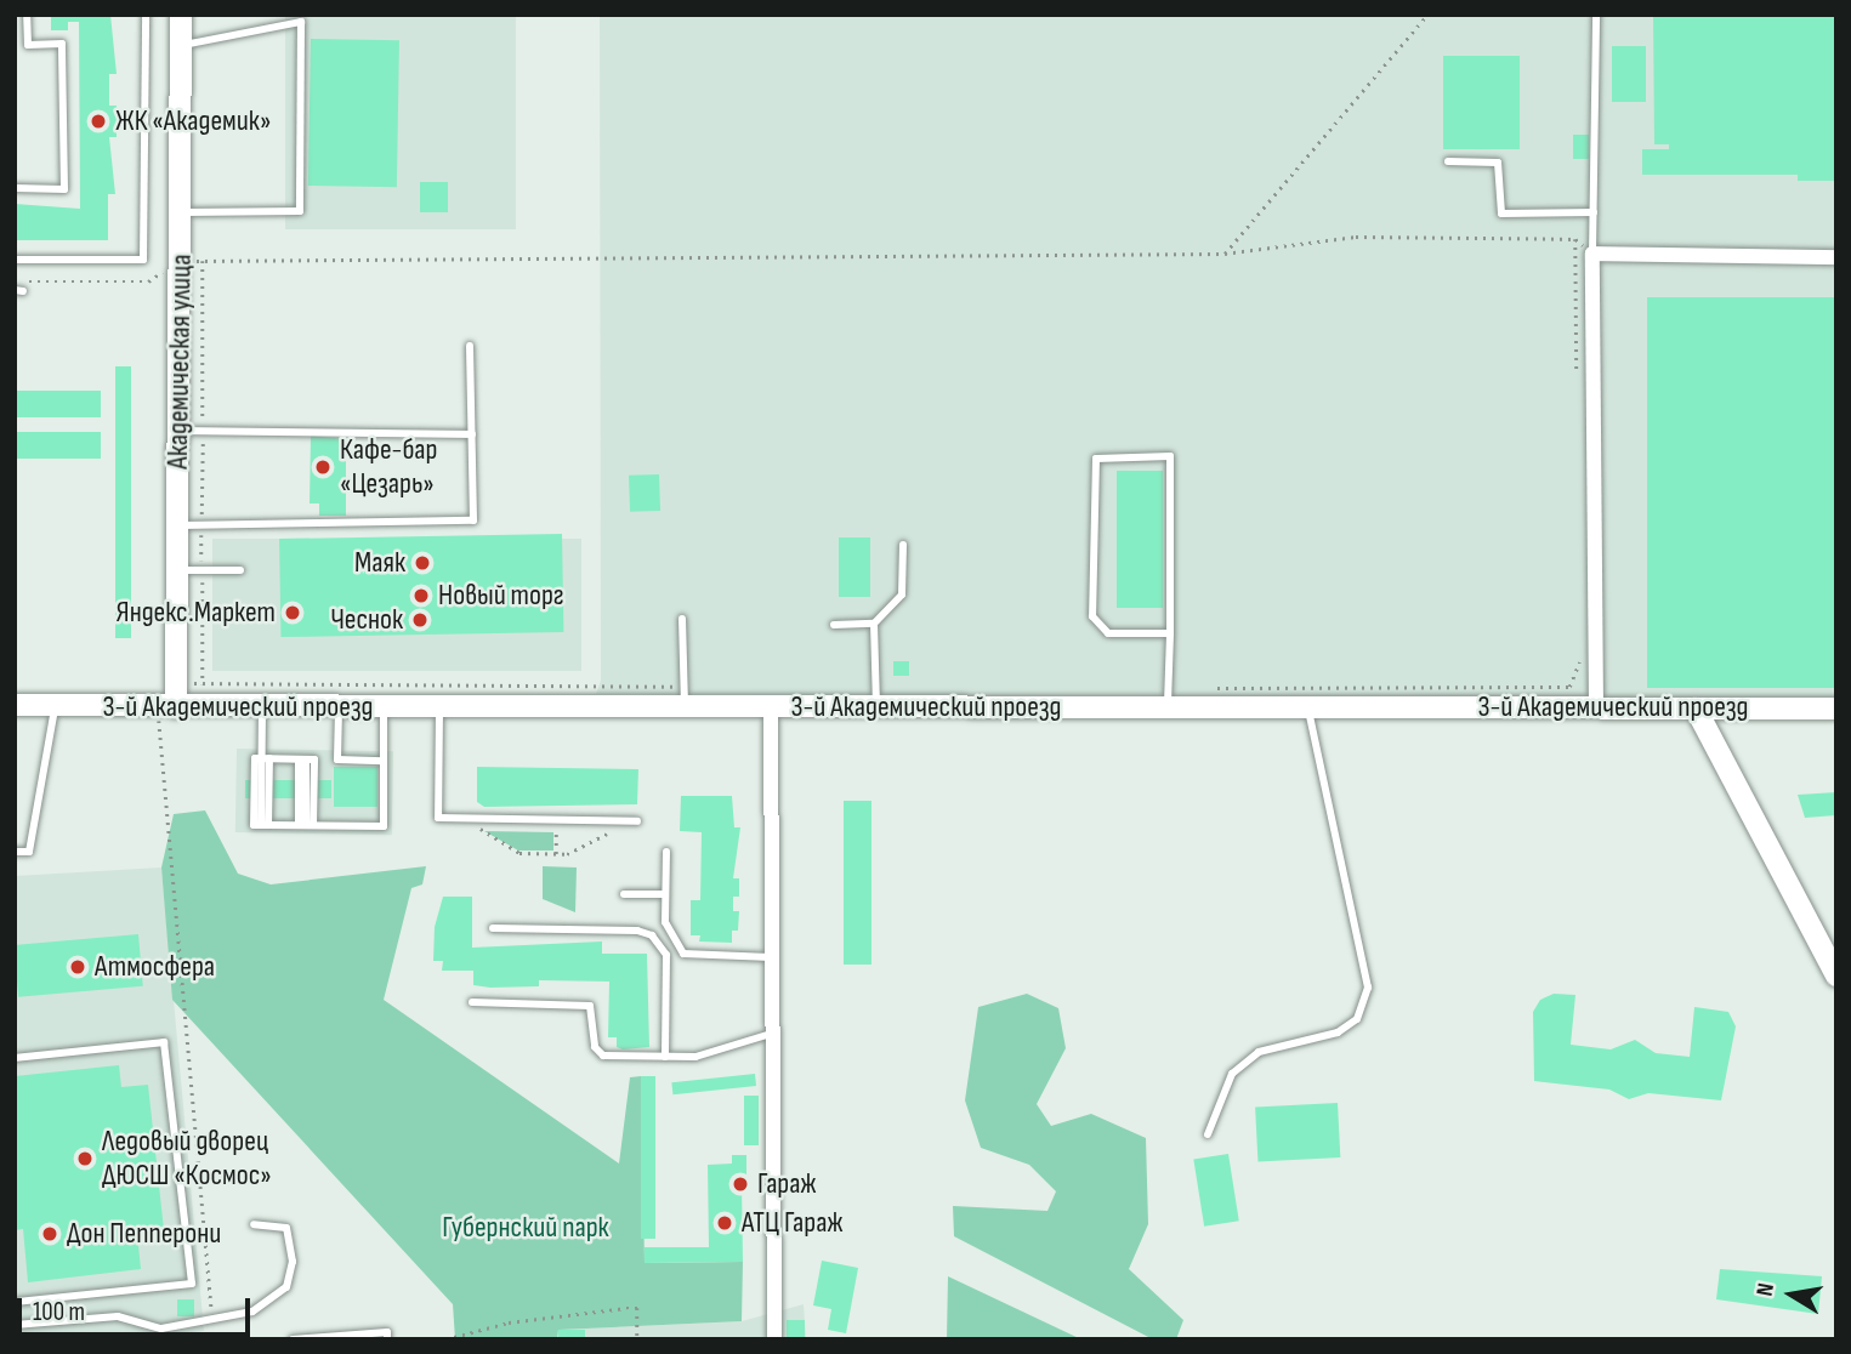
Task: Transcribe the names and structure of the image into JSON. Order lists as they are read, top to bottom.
{
  "streets": {
    "street": ["Академическая улица", "3-й Академический проезд"]
  },
  "crossings": [
    ["Академическая улица", "3-й Академический проезд"]
  ],
  "parks": ["Губернский парк"],
  "places": [
    "ЖК «Академик»",
    "Кафе-бар «Цезарь»",
    "Маяк",
    "Новый торг",
    "Яндекс.Маркет",
    "Чеснок",
    "Атмосфера",
    "Ледовый дворец ДЮСШ «Космос»",
    "Гараж",
    "АТЦ Гараж",
    "Дон Пепперони"
  ],
  "scale_bar": "100 m",
  "north": "left"
}
